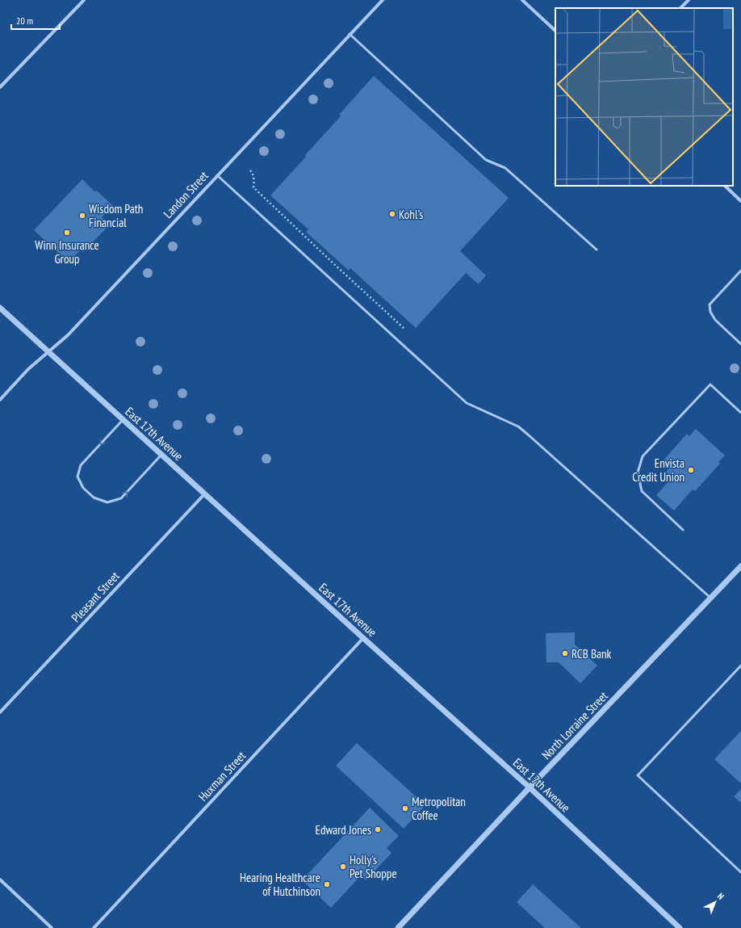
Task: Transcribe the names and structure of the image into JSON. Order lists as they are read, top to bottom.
{
  "streets": {
    "street": [
      "Landon Street",
      "East 17th Avenue",
      "Pleasant Street",
      "North Lorraine Street",
      "Huxman Street"
    ]
  },
  "crossings": [
    ["Landon Street", "East 17th Avenue"],
    ["East 17th Avenue", "Pleasant Street"],
    ["East 17th Avenue", "North Lorraine Street"],
    ["East 17th Avenue", "Huxman Street"]
  ],
  "places": [
    "Kohl's",
    "Wisdom Path Financial",
    "Winn Insurance Group",
    "Envista Credit Union",
    "RCB Bank",
    "Metropolitan Coffee",
    "Edward Jones",
    "Holly's Pet Shoppe",
    "Hearing Healthcare of Hutchinson"
  ],
  "scale_bar": "20 m",
  "north": "top right"
}
